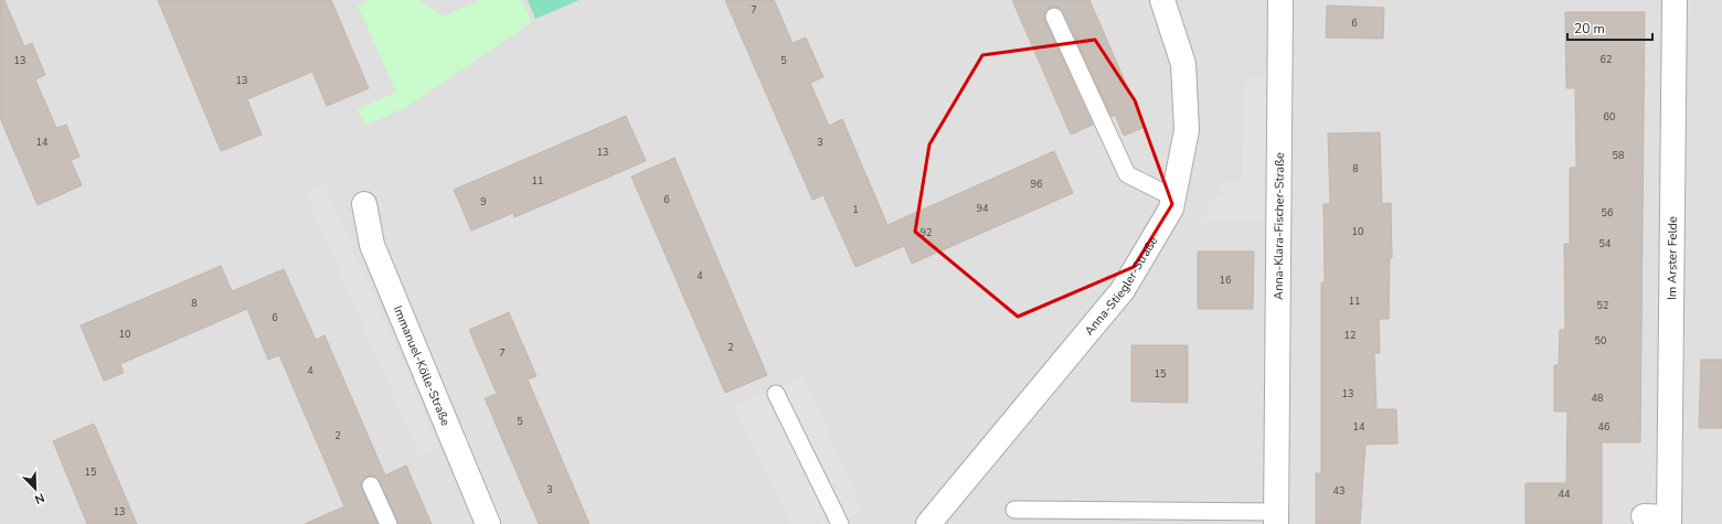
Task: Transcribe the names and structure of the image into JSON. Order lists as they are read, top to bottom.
{
  "streets": {
    "street": [
      "Anna-Klara-Fischer-Straße",
      "Im Arster Felde",
      "Anna-Stiegler-Straße",
      "Immanuel-Kölle-Straße"
    ]
  },
  "house_numbers": [
    "7",
    "6",
    "62",
    "13",
    "5",
    "13",
    "60",
    "14",
    "3",
    "13",
    "58",
    "8",
    "11",
    "96",
    "6",
    "9",
    "94",
    "1",
    "56",
    "10",
    "92",
    "54",
    "4",
    "16",
    "11",
    "8",
    "52",
    "6",
    "10",
    "12",
    "50",
    "2",
    "7",
    "4",
    "15",
    "13",
    "48",
    "5",
    "14",
    "46",
    "2",
    "15",
    "3",
    "43",
    "44",
    "13"
  ],
  "scale_bar": "20 m",
  "north": "bottom right"
}
